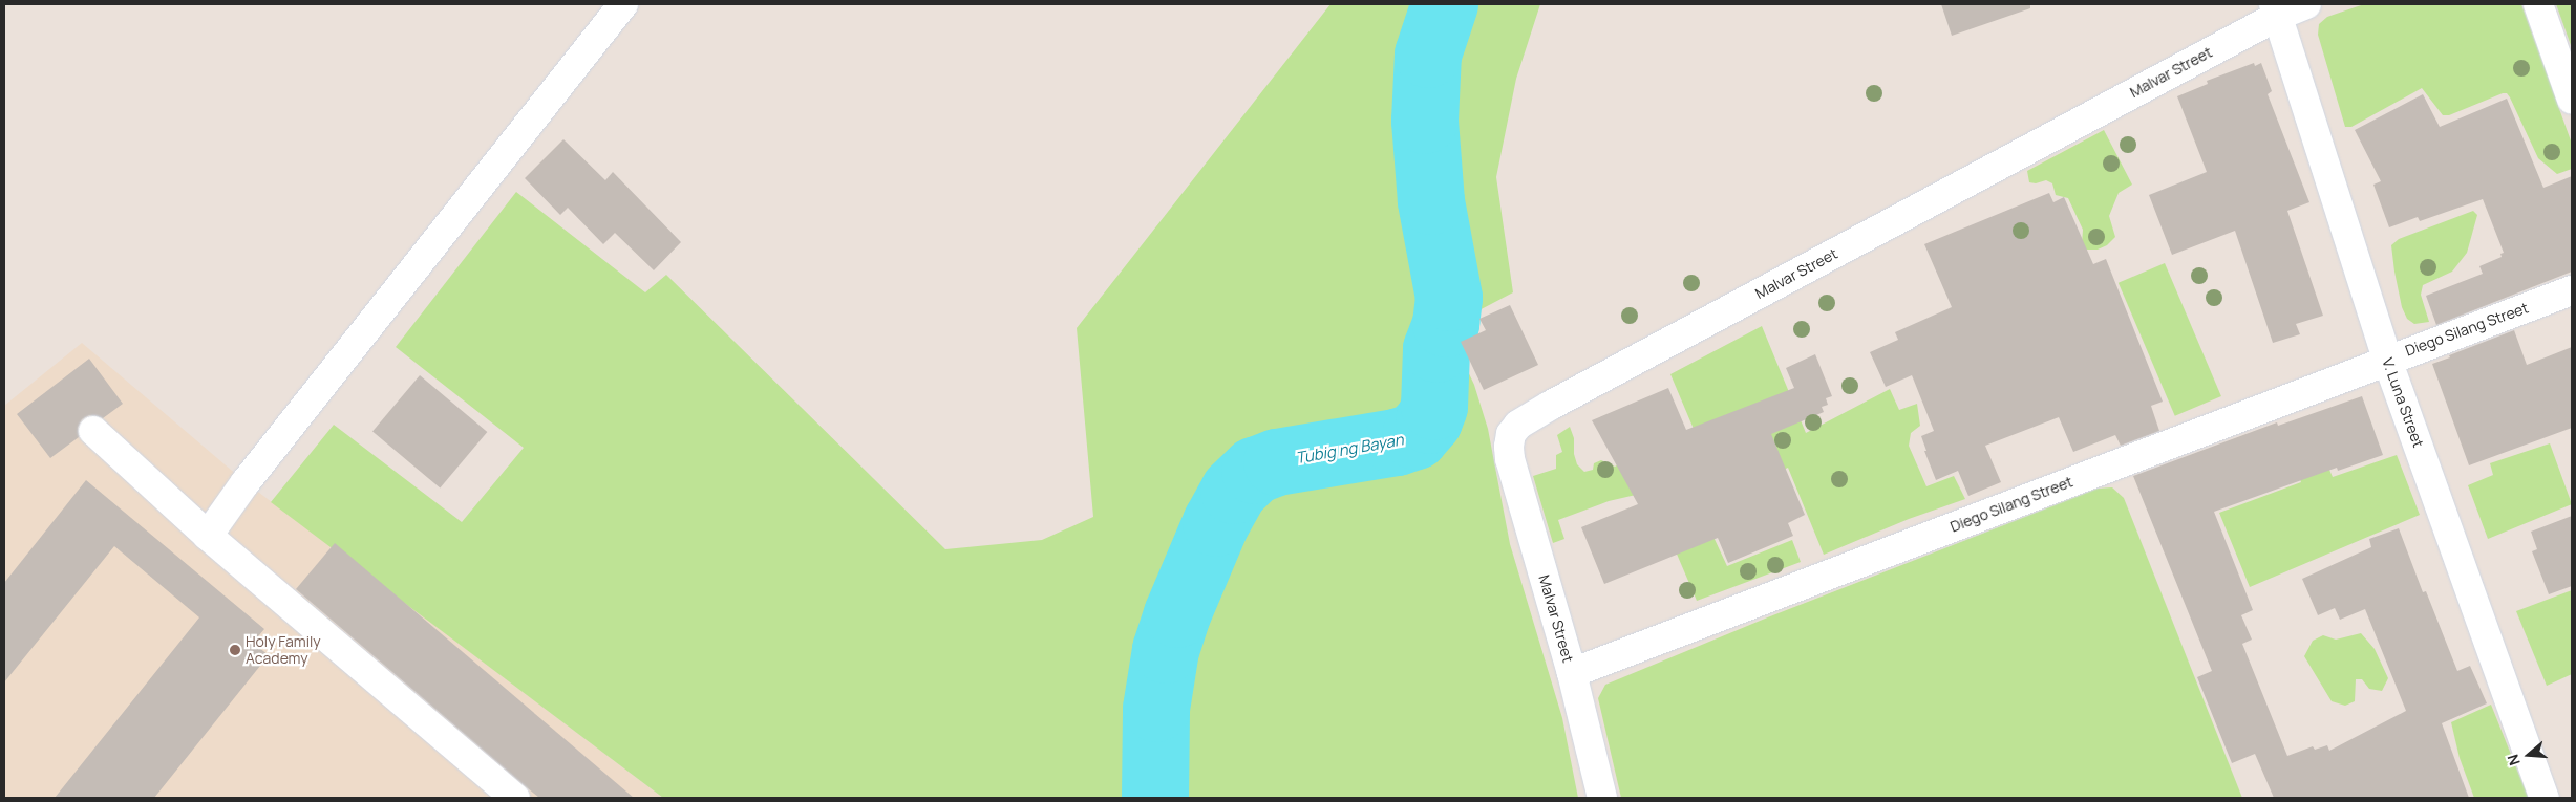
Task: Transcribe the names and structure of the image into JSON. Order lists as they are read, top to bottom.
{
  "streets": {
    "street": ["Malvar Street", "Diego Silang Street", "V. Luna Street"]
  },
  "crossings": [
    ["Malvar Street", "Diego Silang Street"],
    ["Malvar Street", "V. Luna Street"],
    ["Diego Silang Street", "V. Luna Street"]
  ],
  "water": ["Tubig ng Bayan"],
  "places": ["Holy Family Academy"],
  "north": "left"
}
